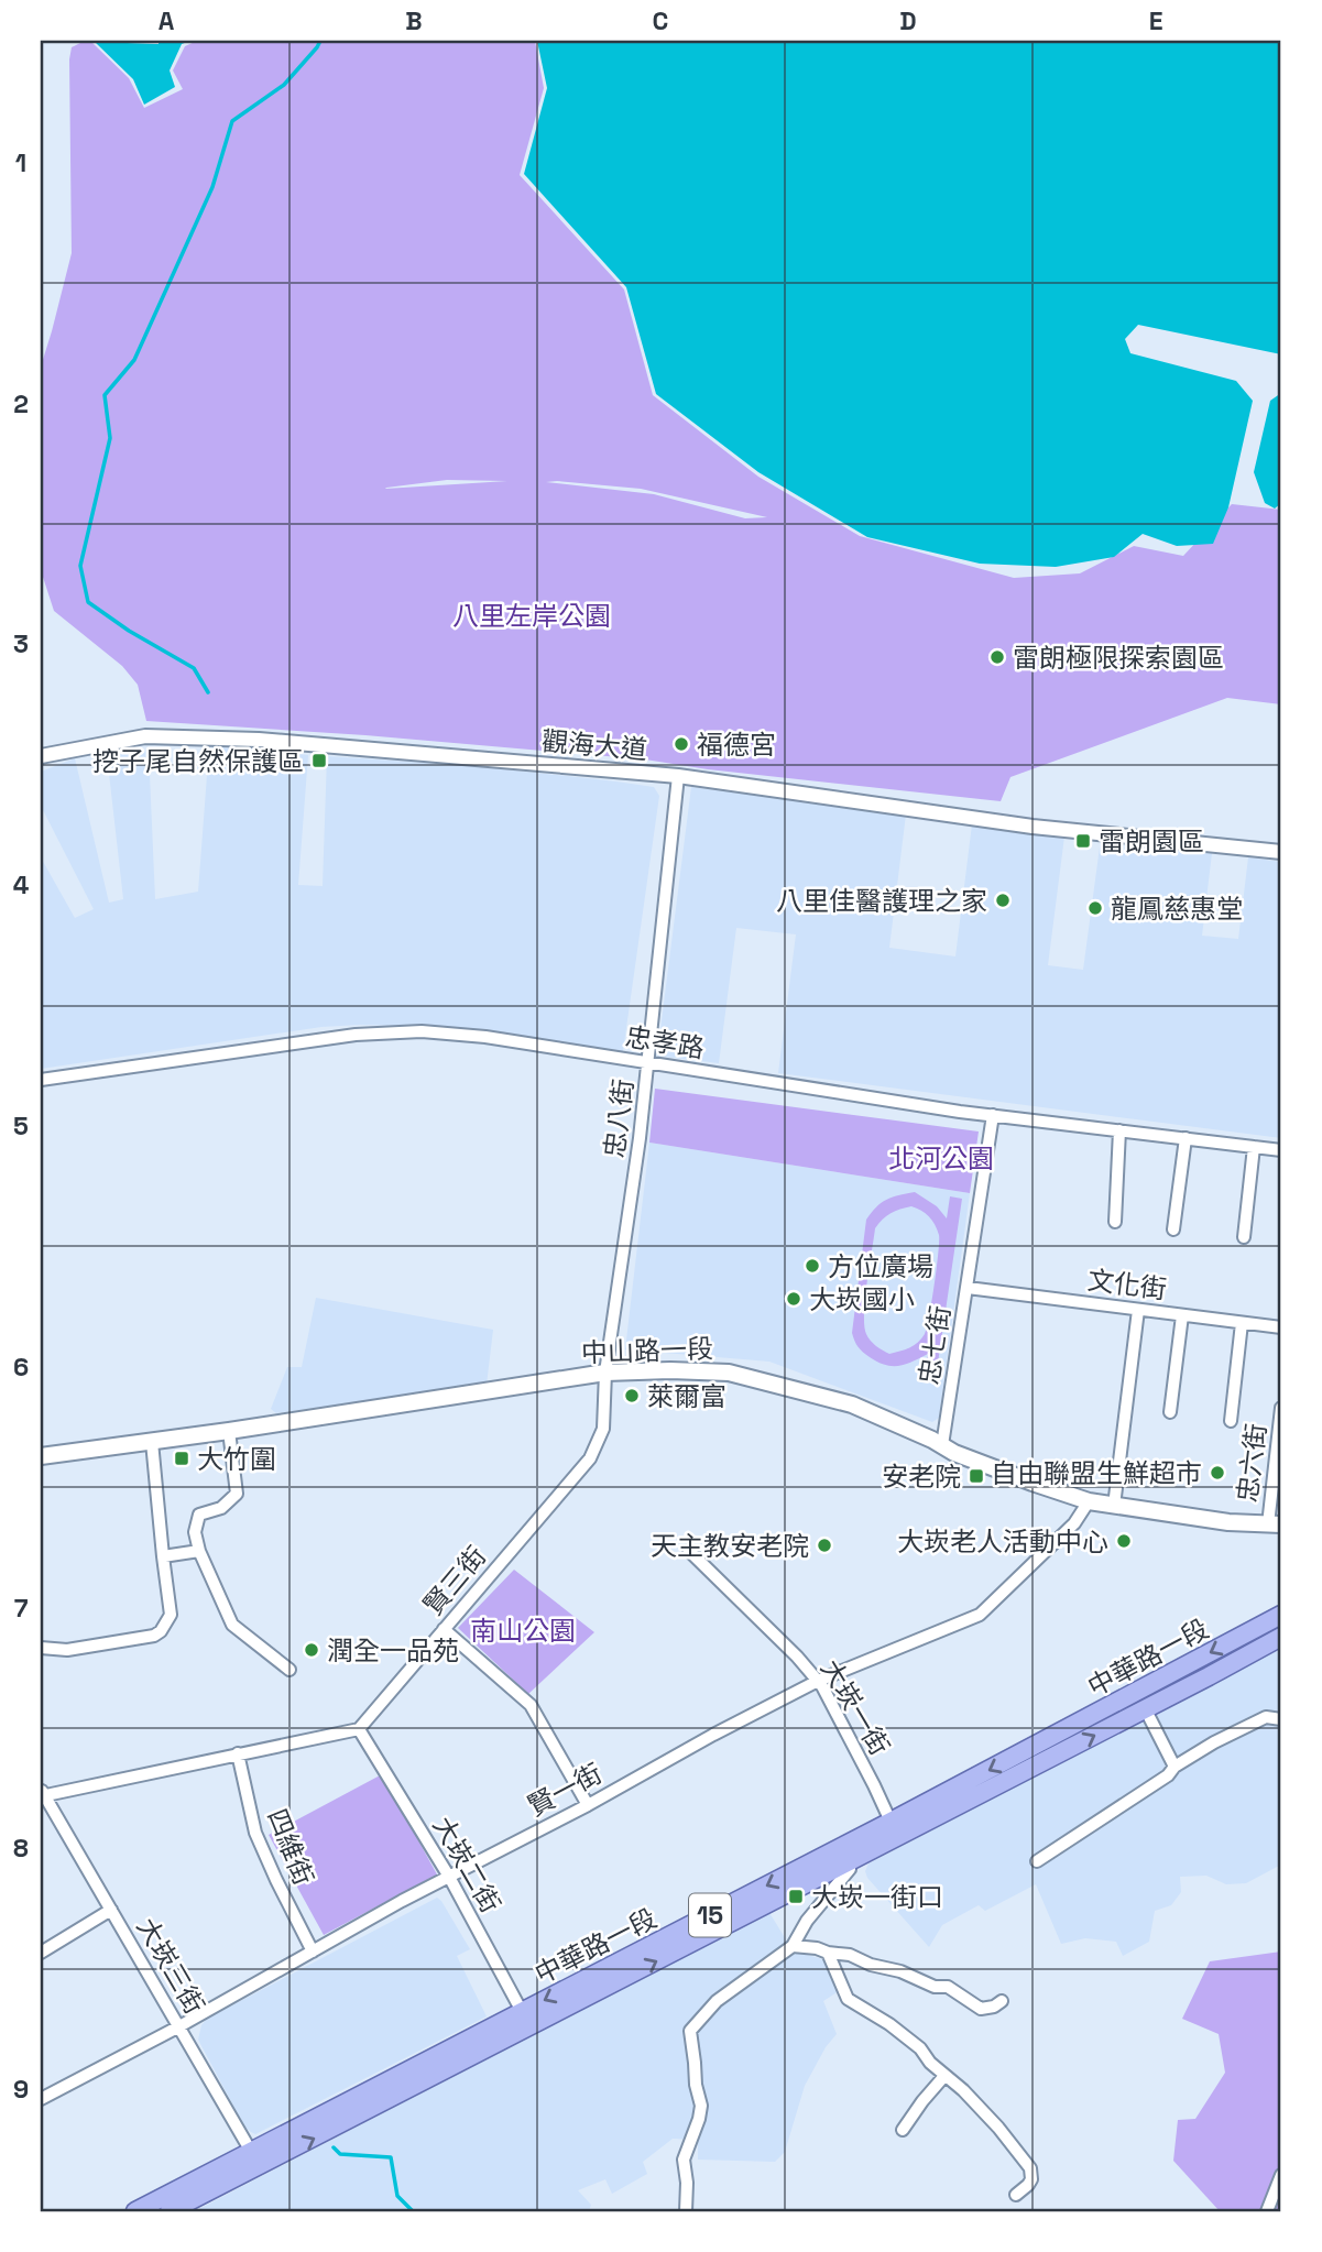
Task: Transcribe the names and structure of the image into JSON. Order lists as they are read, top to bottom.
{
  "streets": {
    "main road": ["中山路一段", "中華路一段", "15"],
    "street": [
      "觀海大道",
      "忠孝路",
      "忠八街",
      "文化街",
      "忠七街",
      "忠六街",
      "賢三街",
      "大崁一街",
      "賢一街",
      "四維街",
      "大崁二街",
      "大崁三街"
    ]
  },
  "crossings": [
    ["觀海大道", "忠八街"],
    ["忠孝路", "忠八街"],
    ["忠孝路", "忠七街"],
    ["忠八街", "中山路一段"],
    ["忠八街", "賢三街"],
    ["文化街", "忠七街"],
    ["忠七街", "中山路一段"],
    ["中山路一段", "忠六街"],
    ["中山路一段", "賢三街"],
    ["中山路一段", "賢一街"],
    ["賢三街", "大崁二街"],
    ["中華路一段", "大崁一街"],
    ["中華路一段", "大崁二街"],
    ["中華路一段", "大崁三街"],
    ["大崁一街", "賢一街"],
    ["賢一街", "四維街"],
    ["賢一街", "大崁二街"],
    ["賢一街", "大崁三街"]
  ],
  "parks": ["八里左岸公園", "北河公園", "南山公園"],
  "places": {
    "other": [
      "雷朗極限探索園區",
      "福德宮",
      "八里佳醫護理之家",
      "龍鳳慈惠堂",
      "方位廣場",
      "大崁國小",
      "萊爾富",
      "自由聯盟生鮮超市",
      "大崁老人活動中心",
      "天主教安老院",
      "潤全一品苑"
    ],
    "transit": [
      "挖子尾自然保護區",
      "雷朗園區",
      "大竹圍",
      "安老院",
      "大崁一街口"
    ]
  },
  "grid": {
    "columns": [
      "A",
      "B",
      "C",
      "D",
      "E"
    ],
    "rows": [
      "1",
      "2",
      "3",
      "4",
      "5",
      "6",
      "7",
      "8",
      "9"
    ]
  }
}
